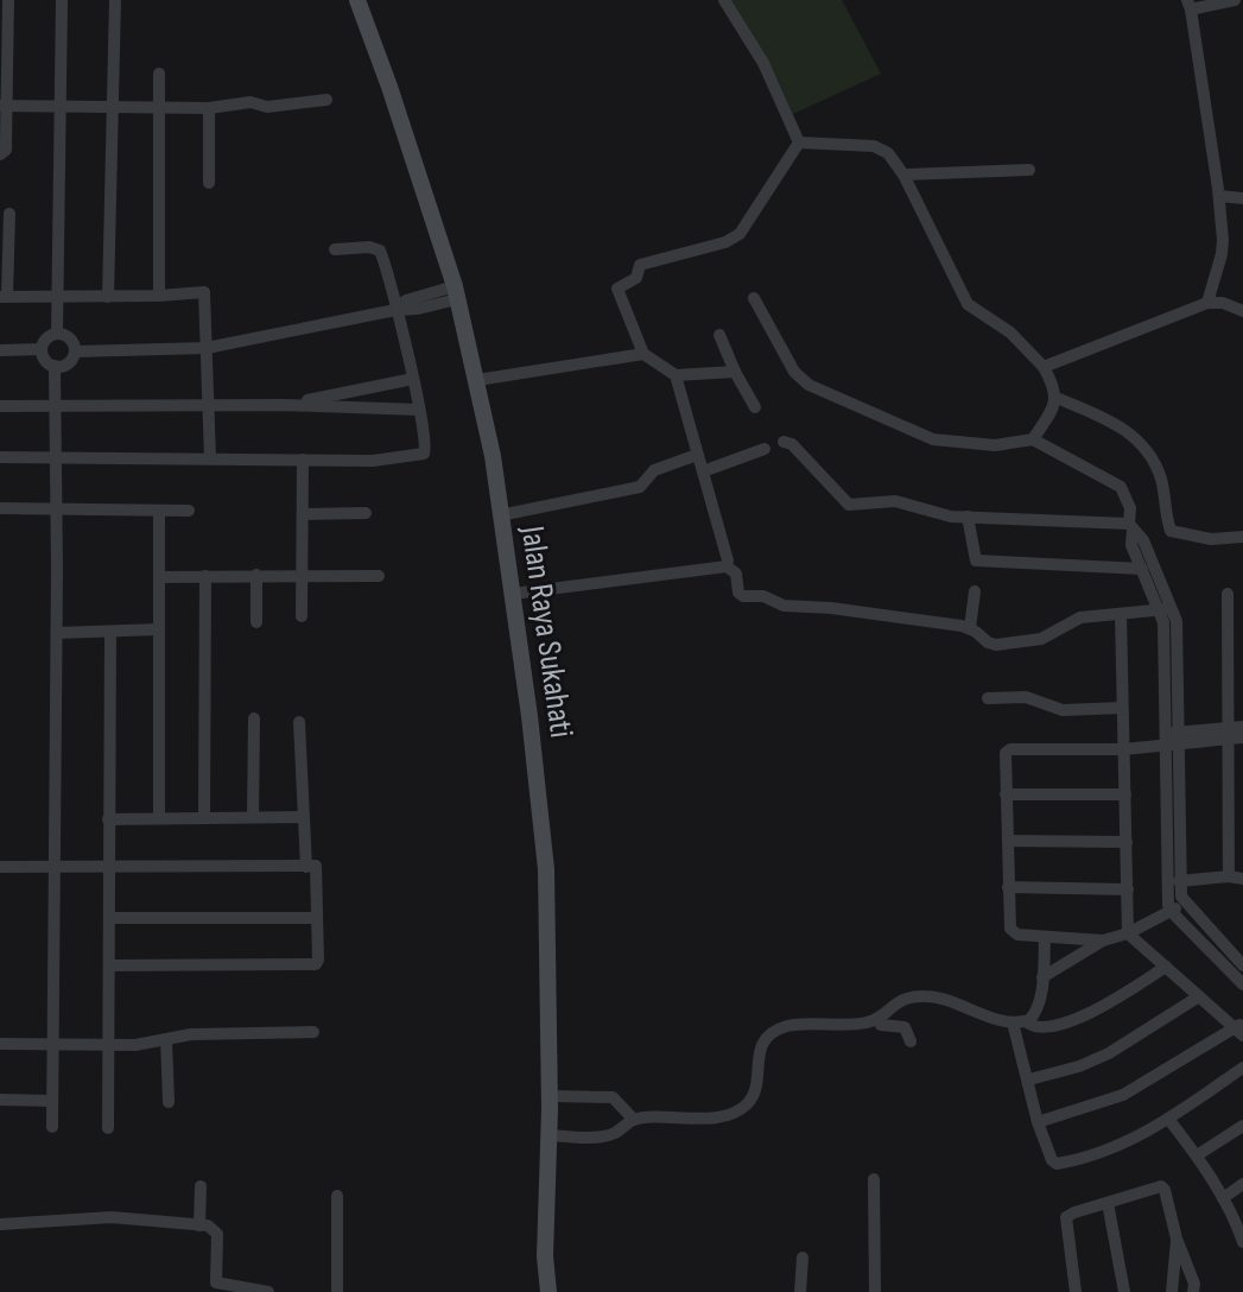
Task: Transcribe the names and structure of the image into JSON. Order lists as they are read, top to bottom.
{
  "streets": {
    "main road": ["Jalan Raya Sukahati"]
  }
}
